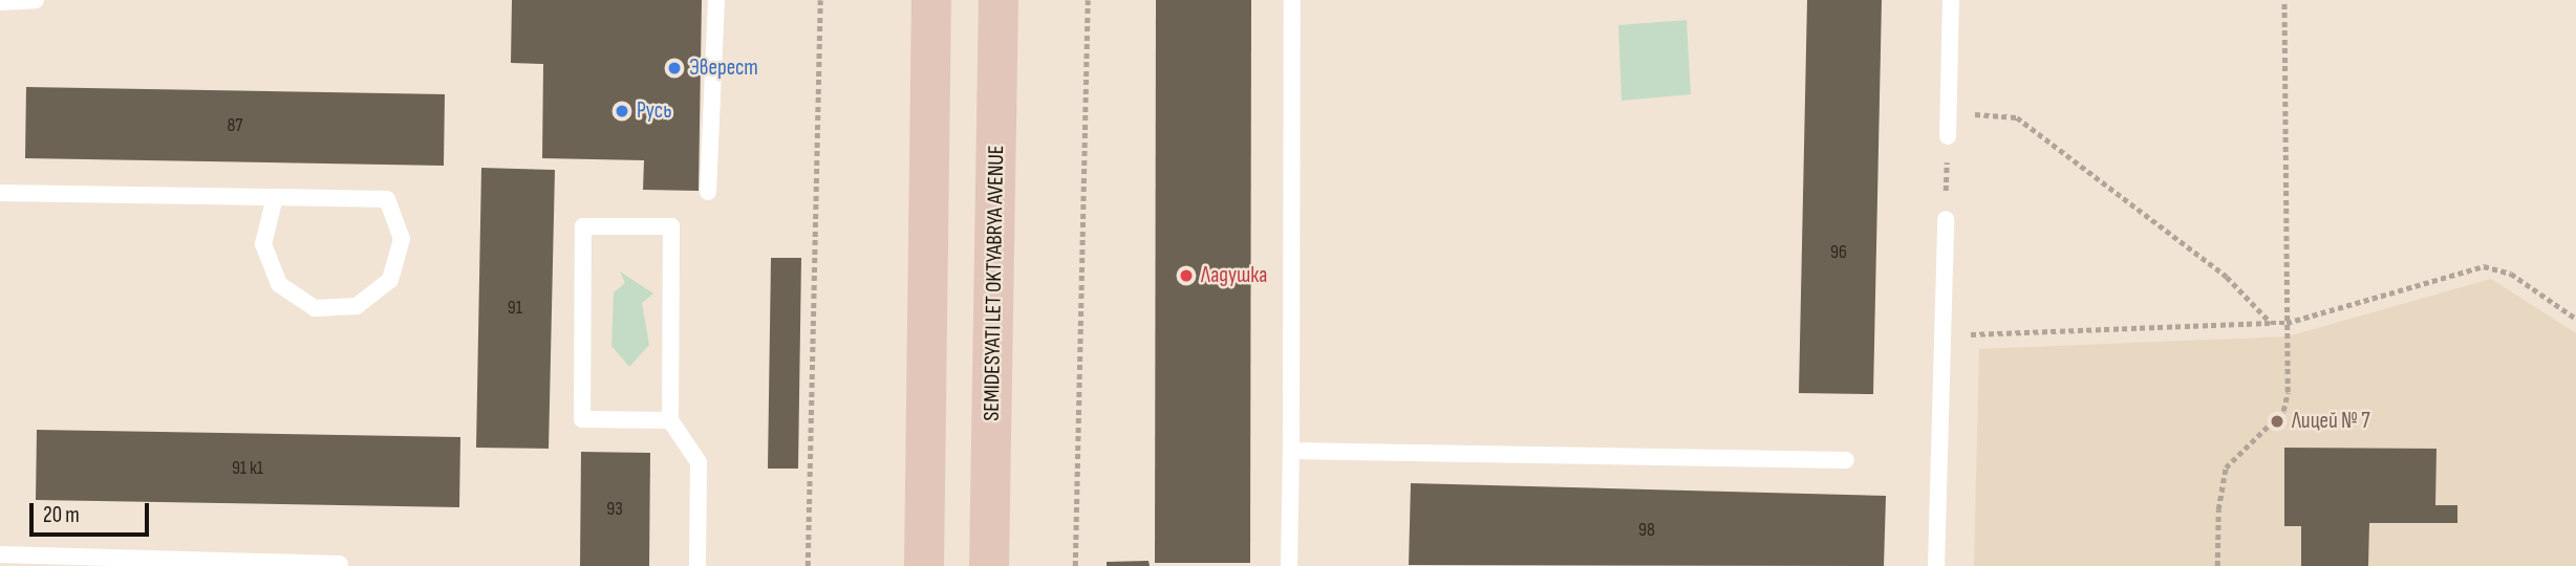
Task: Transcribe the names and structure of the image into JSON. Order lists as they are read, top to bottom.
{
  "streets": {
    "main road": ["SEMIDESYATI LET OKTYABRYA AVENUE"]
  },
  "places": [
    "Эверест",
    "Русь",
    "Ладушка",
    "Лицей № 7"
  ],
  "house_numbers": [
    "87",
    "96",
    "91",
    "91 к1",
    "93",
    "98"
  ],
  "scale_bar": "20 m"
}
